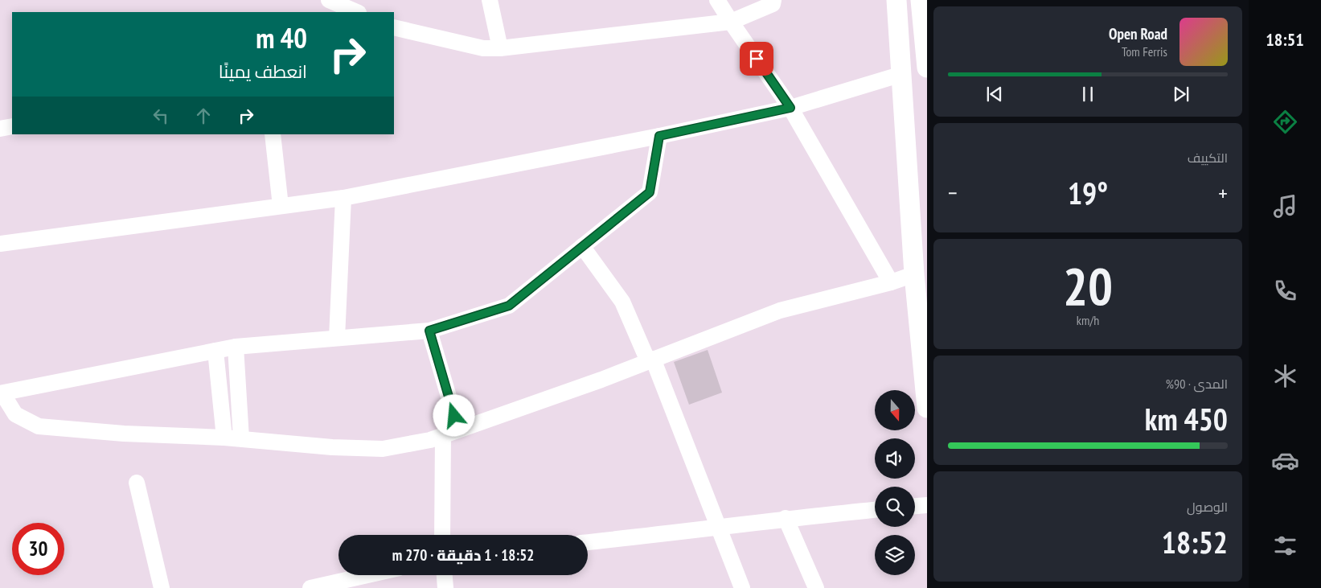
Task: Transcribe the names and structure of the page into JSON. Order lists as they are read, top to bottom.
{
  "north": "bottom",
  "page": {
    "tabs": "18:51",
    "turn": ["40 m", "انعطف يمينًا"],
    "song": ["Open Road", "Tom Ferris"],
    "tile": [
      "التكييف",
      ["20", "km/h"],
      ["المدى · 90%", "450 km"],
      ["الوصول", "18:52"]
    ],
    "heat": ["−", "19°", "+"],
    "limit": "30",
    "trip": "18:52 · 1 دقيقة · 270 m"
  }
}
